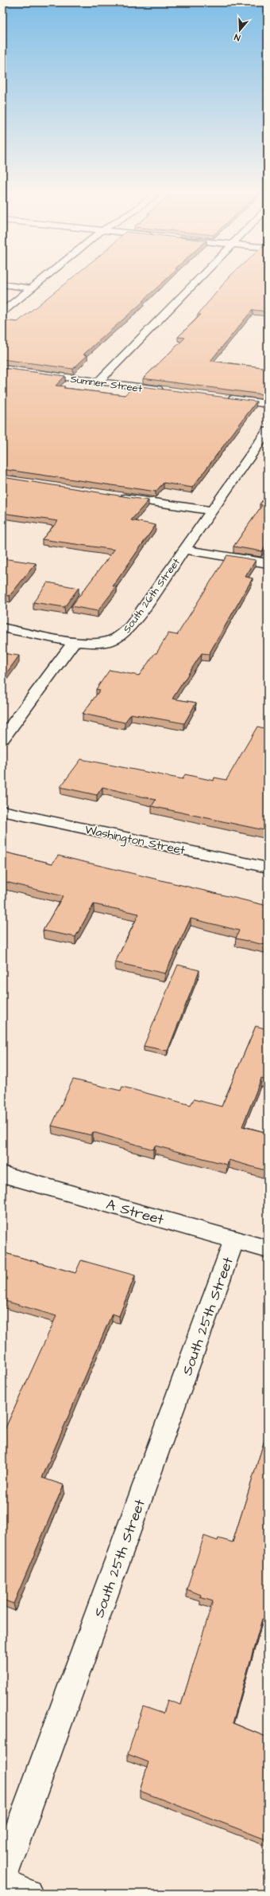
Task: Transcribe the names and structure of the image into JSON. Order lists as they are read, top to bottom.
{
  "streets": {
    "street": [
      "Sumner Street",
      "South 26th Street",
      "Washington Street",
      "A Street",
      "South 25th Street"
    ]
  },
  "crossings": [
    ["A Street", "South 25th Street"]
  ],
  "north": "bottom"
}
